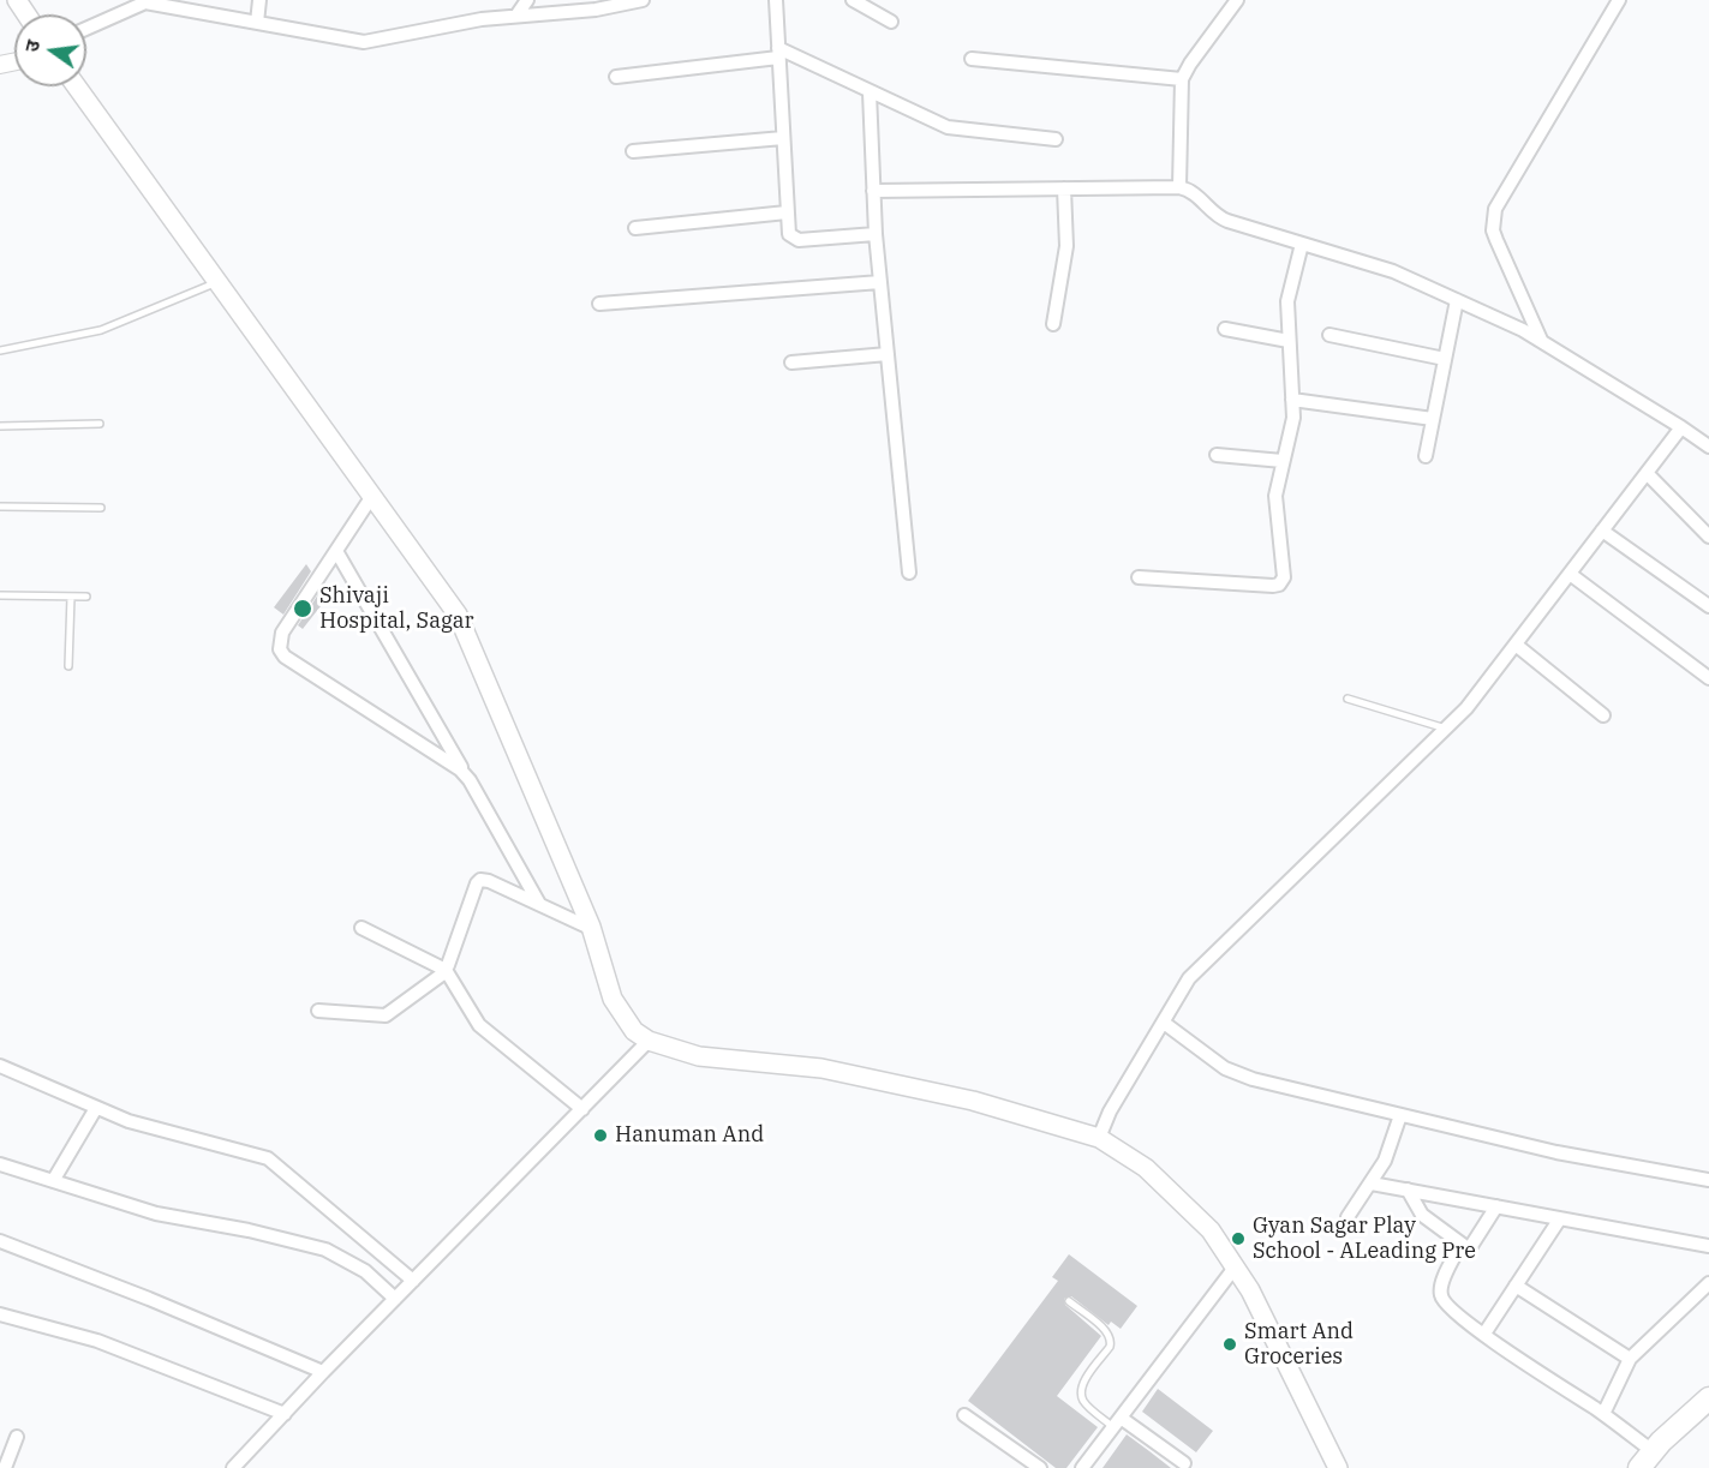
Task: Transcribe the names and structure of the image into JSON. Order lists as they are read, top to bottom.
{
  "places": [
    "Shivaji Hospital, Sagar",
    "Hanuman And",
    "Gyan Sagar Play School - ALeading Pre",
    "Smart And Groceries"
  ],
  "north": "left"
}
